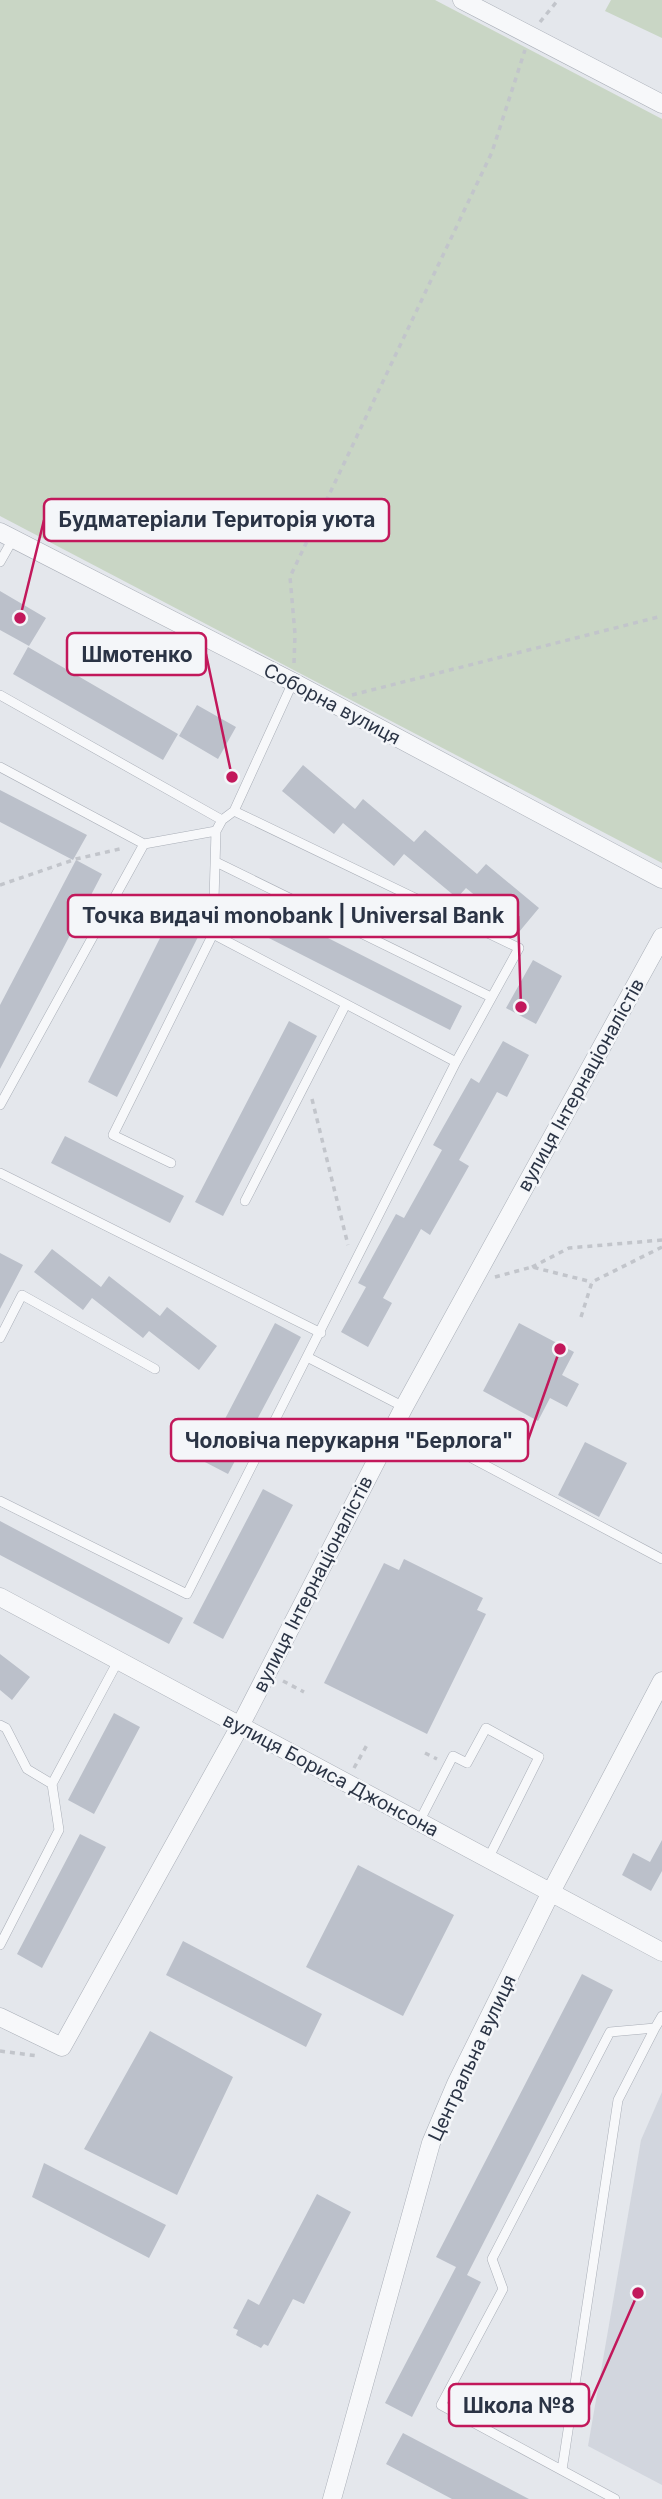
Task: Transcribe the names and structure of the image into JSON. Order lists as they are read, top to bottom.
{
  "streets": {
    "street": [
      "Соборна вулиця",
      "вулиця Інтернаціоналістів",
      "вулиця Бориса Джонсона",
      "Центральна вулиця"
    ]
  },
  "crossings": [
    ["вулиця Інтернаціоналістів", "вулиця Бориса Джонсона"],
    ["вулиця Бориса Джонсона", "Центральна вулиця"]
  ],
  "places": [
    "Будматеріали Територія уюта",
    "Шмотенко",
    "Точка видачі monobank | Universal Bank",
    "Чоловіча перукарня \"Берлога\"",
    "Школа №8"
  ]
}
